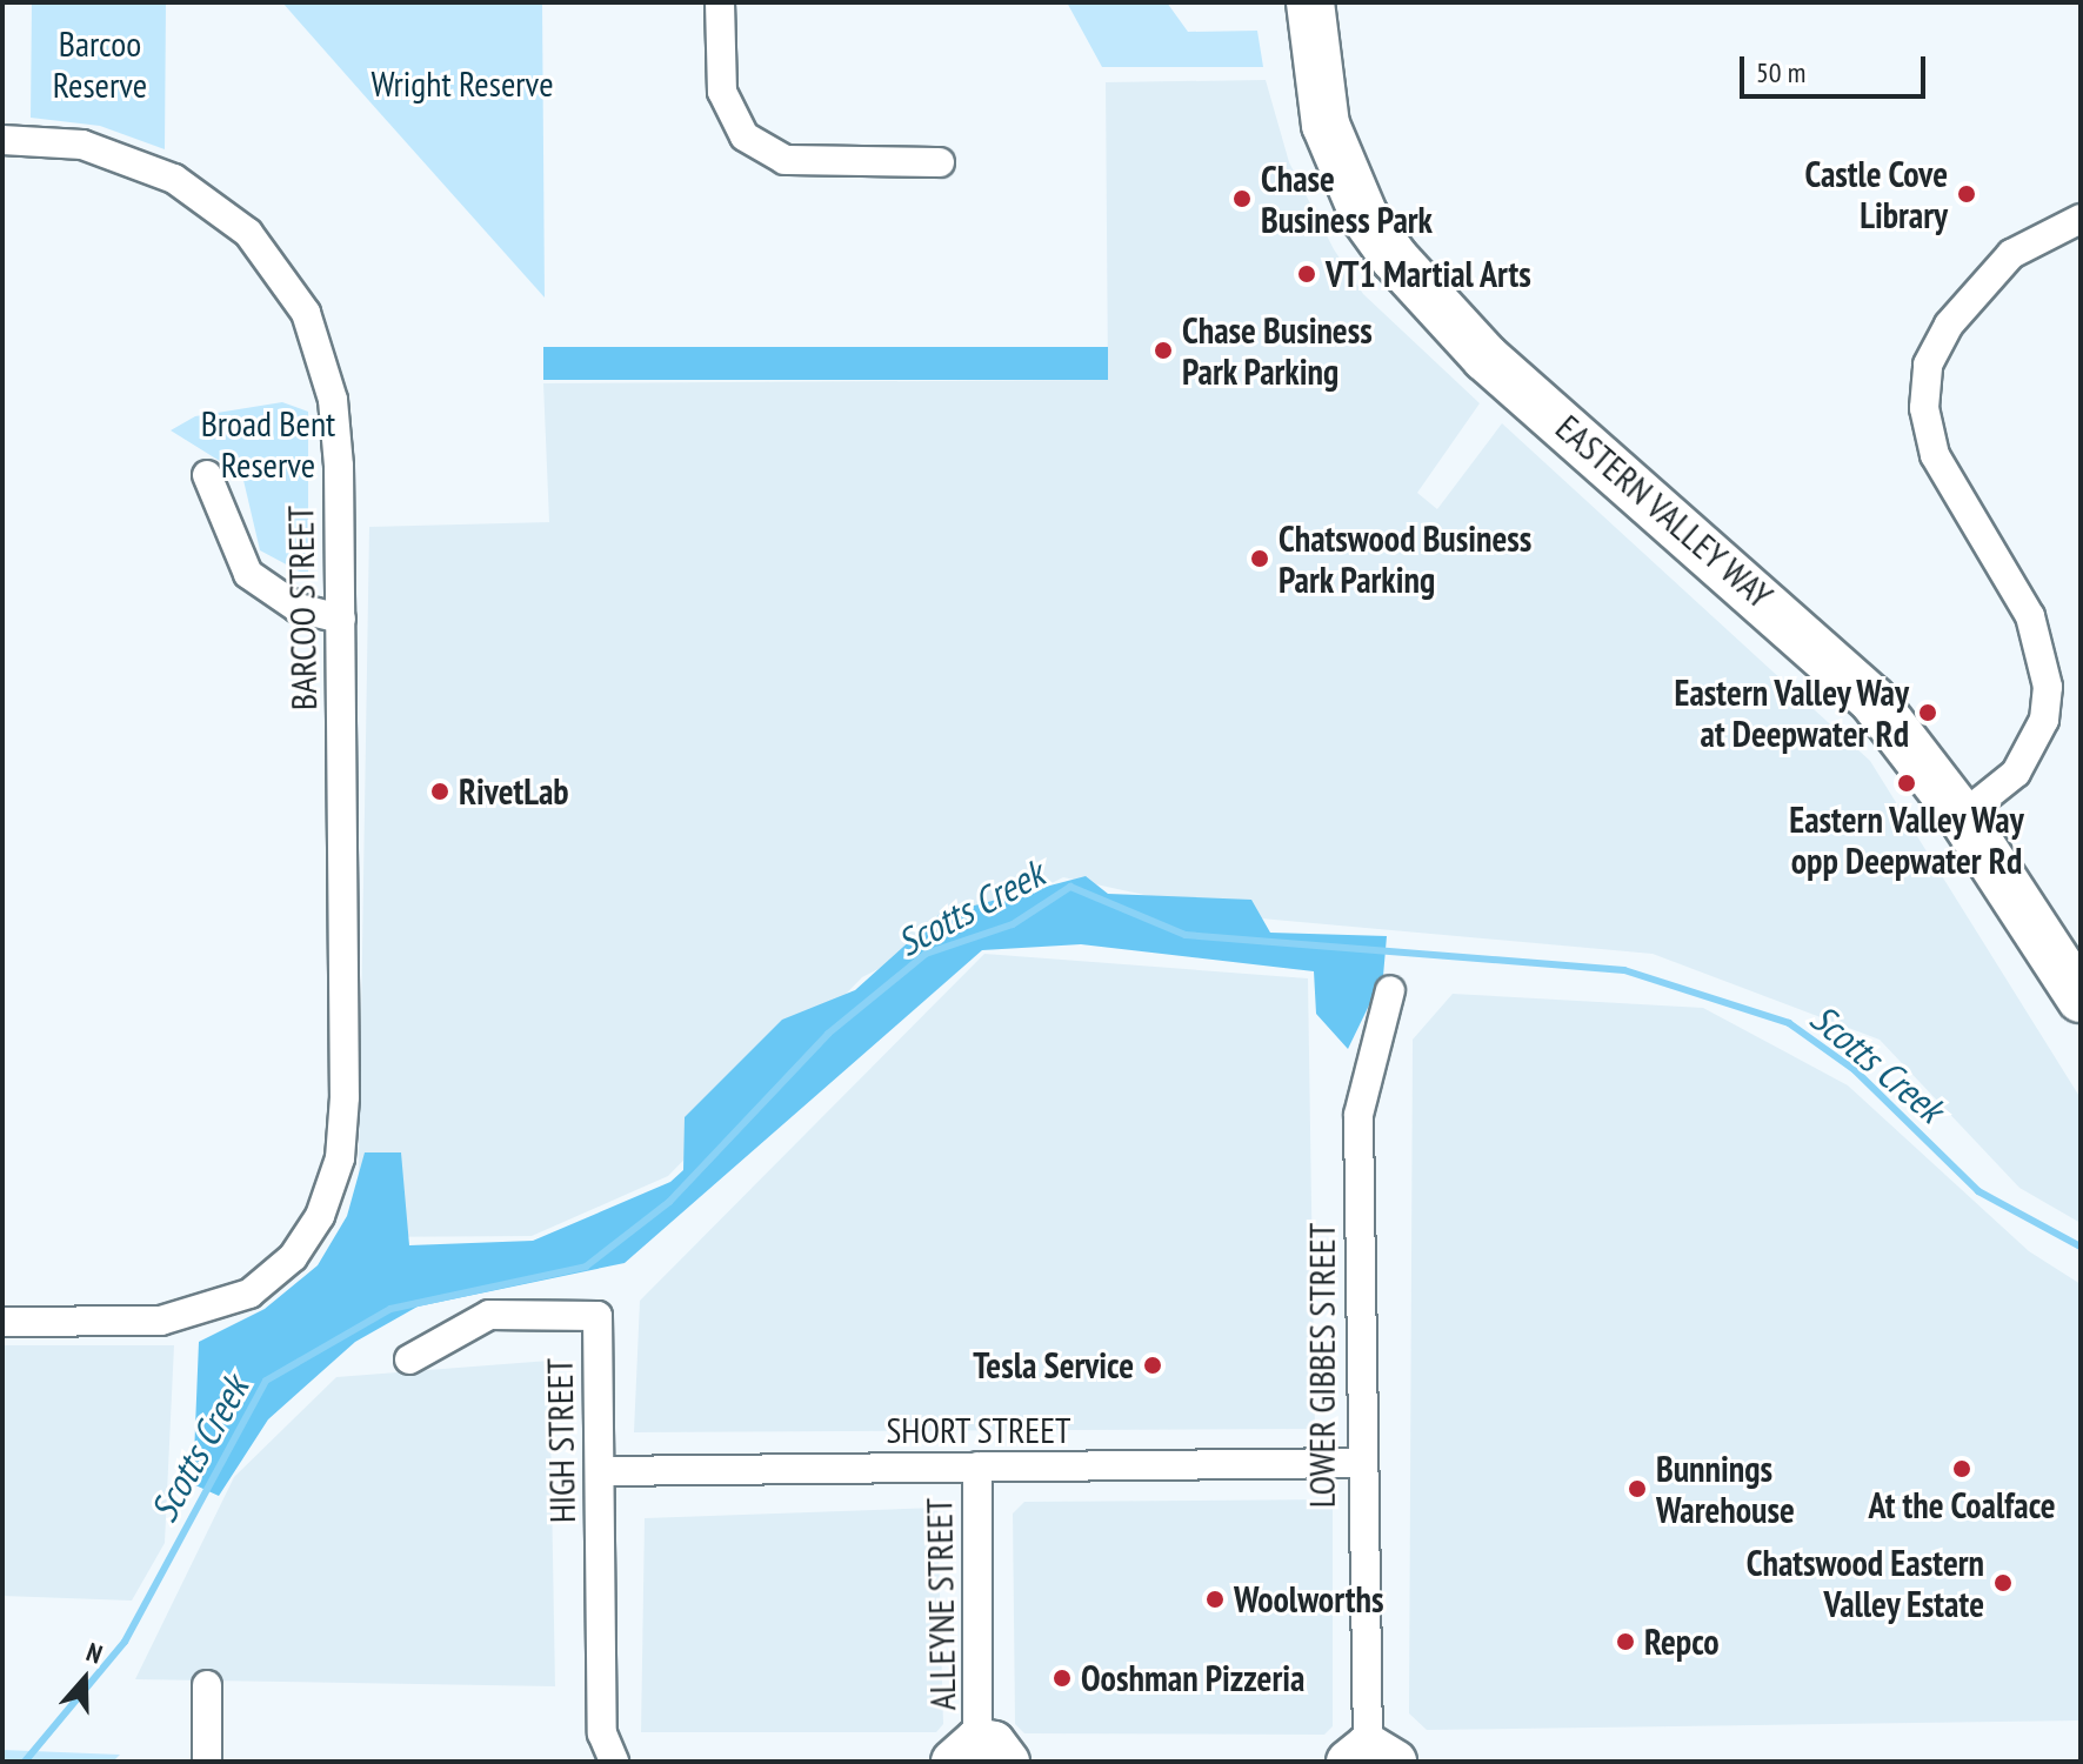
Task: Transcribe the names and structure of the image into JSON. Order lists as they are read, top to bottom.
{
  "streets": {
    "main road": ["EASTERN VALLEY WAY"],
    "street": [
      "BARCOO STREET",
      "LOWER GIBBES STREET",
      "SHORT STREET",
      "HIGH STREET",
      "ALLEYNE STREET"
    ]
  },
  "crossings": [
    ["LOWER GIBBES STREET", "SHORT STREET"],
    ["SHORT STREET", "HIGH STREET"],
    ["SHORT STREET", "ALLEYNE STREET"]
  ],
  "water": ["Scotts Creek"],
  "parks": ["Barcoo Reserve", "Wright Reserve", "Broad Bent Reserve"],
  "places": [
    "Castle Cove Library",
    "Chase Business Park",
    "VT1 Martial Arts",
    "Chase Business Park Parking",
    "Chatswood Business Park Parking",
    "Eastern Valley Way at Deepwater Rd",
    "Eastern Valley Way opp Deepwater Rd",
    "RivetLab",
    "Tesla Service",
    "At the Coalface",
    "Bunnings Warehouse",
    "Chatswood Eastern Valley Estate",
    "Woolworths",
    "Repco",
    "Ooshman Pizzeria"
  ],
  "scale_bar": "50 m",
  "north": "top"
}
